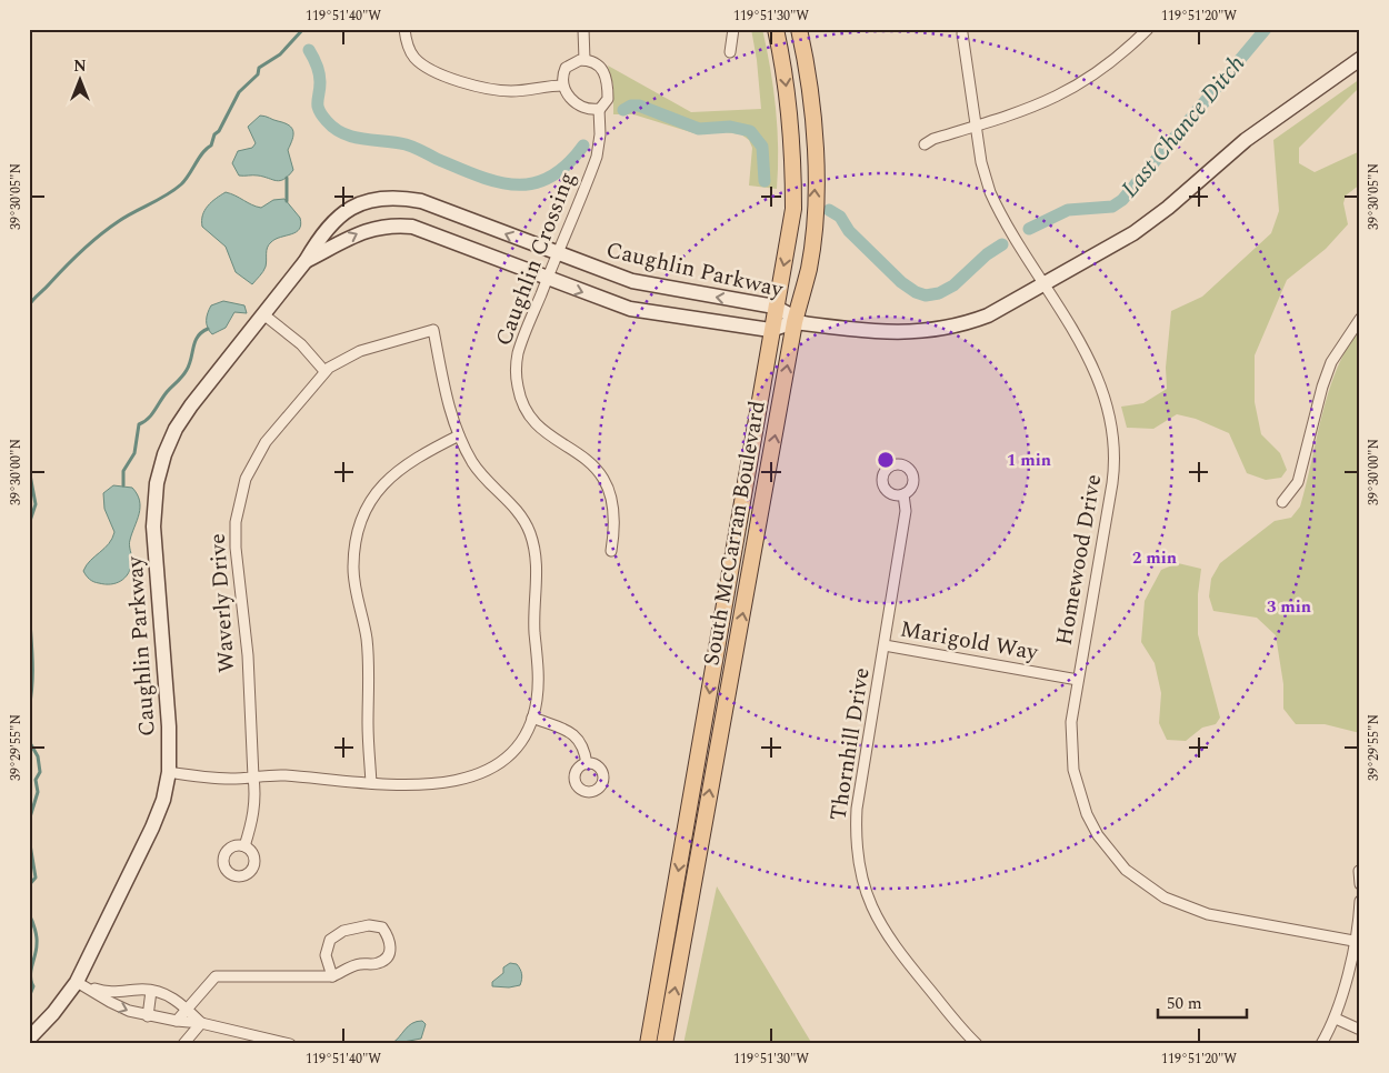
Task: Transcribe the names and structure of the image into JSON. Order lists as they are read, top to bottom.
{
  "streets": {
    "main road": ["South McCarran Boulevard"],
    "street": [
      "Caughlin Crossing",
      "Caughlin Parkway",
      "Homewood Drive",
      "Waverly Drive",
      "Marigold Way",
      "Thornhill Drive"
    ]
  },
  "crossings": [
    ["Caughlin Crossing", "Caughlin Parkway"],
    ["Caughlin Parkway", "South McCarran Boulevard"],
    ["Homewood Drive", "Marigold Way"],
    ["Marigold Way", "Thornhill Drive"]
  ],
  "water": ["Last Chance Ditch"],
  "scale_bar": "50 m",
  "north": "top",
  "coordinates": [
    "119°51'40\"W",
    "119°51'30\"W",
    "119°51'20\"W",
    "39°30'05\"N",
    "39°30'00\"N",
    "39°29'55\"N"
  ],
  "rings": ["1 min", "2 min", "3 min"]
}
